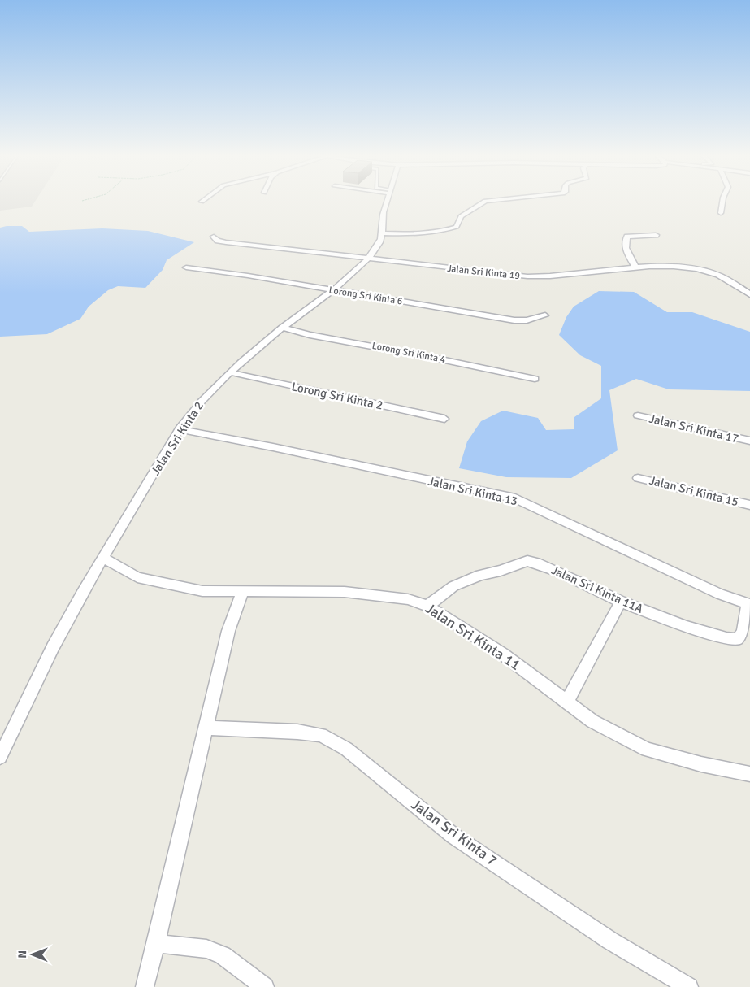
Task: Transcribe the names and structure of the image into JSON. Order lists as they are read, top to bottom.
{
  "streets": {
    "street": [
      "Jalan Sri Kinta 19",
      "Lorong Sri Kinta 6",
      "Lorong Sri Kinta 4",
      "Lorong Sri Kinta 2",
      "Jalan Sri Kinta 17",
      "Jalan Sri Kinta 2",
      "Jalan Sri Kinta 13",
      "Jalan Sri Kinta 15",
      "Jalan Sri Kinta 11A",
      "Jalan Sri Kinta 11",
      "Jalan Sri Kinta 7"
    ]
  },
  "crossings": [
    ["Jalan Sri Kinta 19", "Jalan Sri Kinta 2"],
    ["Lorong Sri Kinta 6", "Jalan Sri Kinta 2"],
    ["Lorong Sri Kinta 4", "Jalan Sri Kinta 2"],
    ["Lorong Sri Kinta 2", "Jalan Sri Kinta 2"],
    ["Jalan Sri Kinta 2", "Jalan Sri Kinta 13"],
    ["Jalan Sri Kinta 2", "Jalan Sri Kinta 11"],
    ["Jalan Sri Kinta 13", "Jalan Sri Kinta 11A"],
    ["Jalan Sri Kinta 11A", "Jalan Sri Kinta 11"]
  ],
  "north": "left"
}
